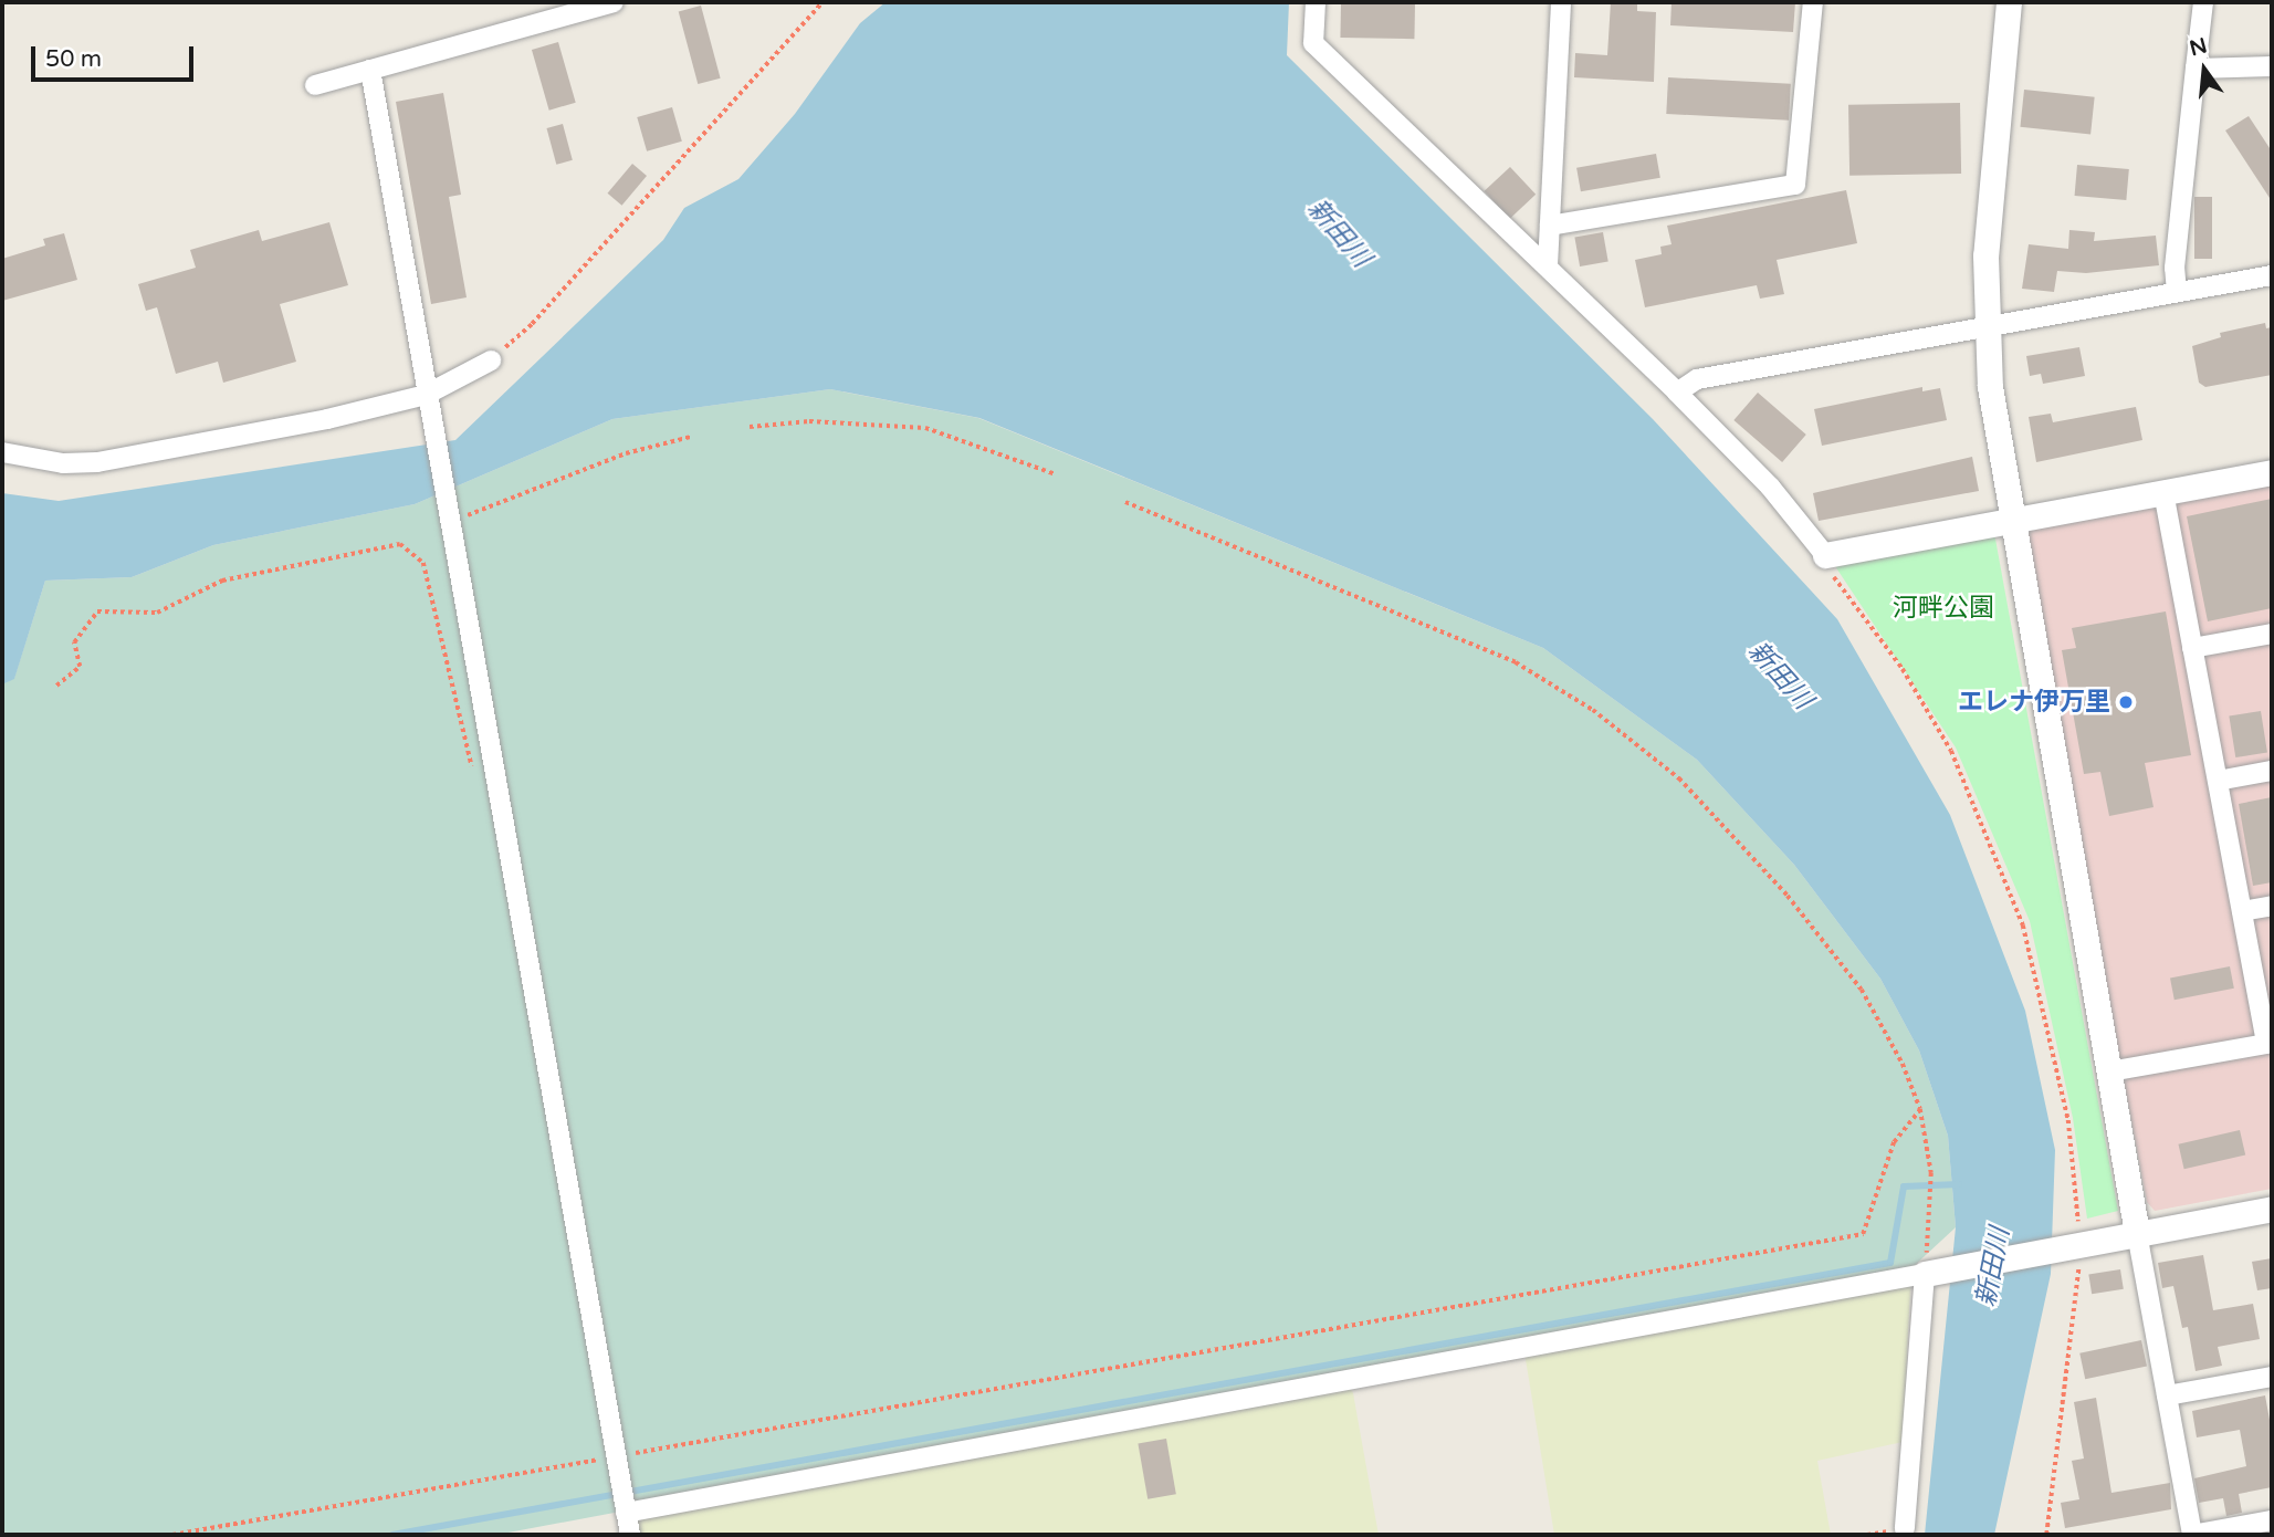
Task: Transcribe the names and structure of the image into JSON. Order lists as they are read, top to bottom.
{
  "water": ["新田川"],
  "parks": ["河畔公園"],
  "places": ["エレナ伊万里"],
  "scale_bar": "50 m",
  "north": "top"
}
